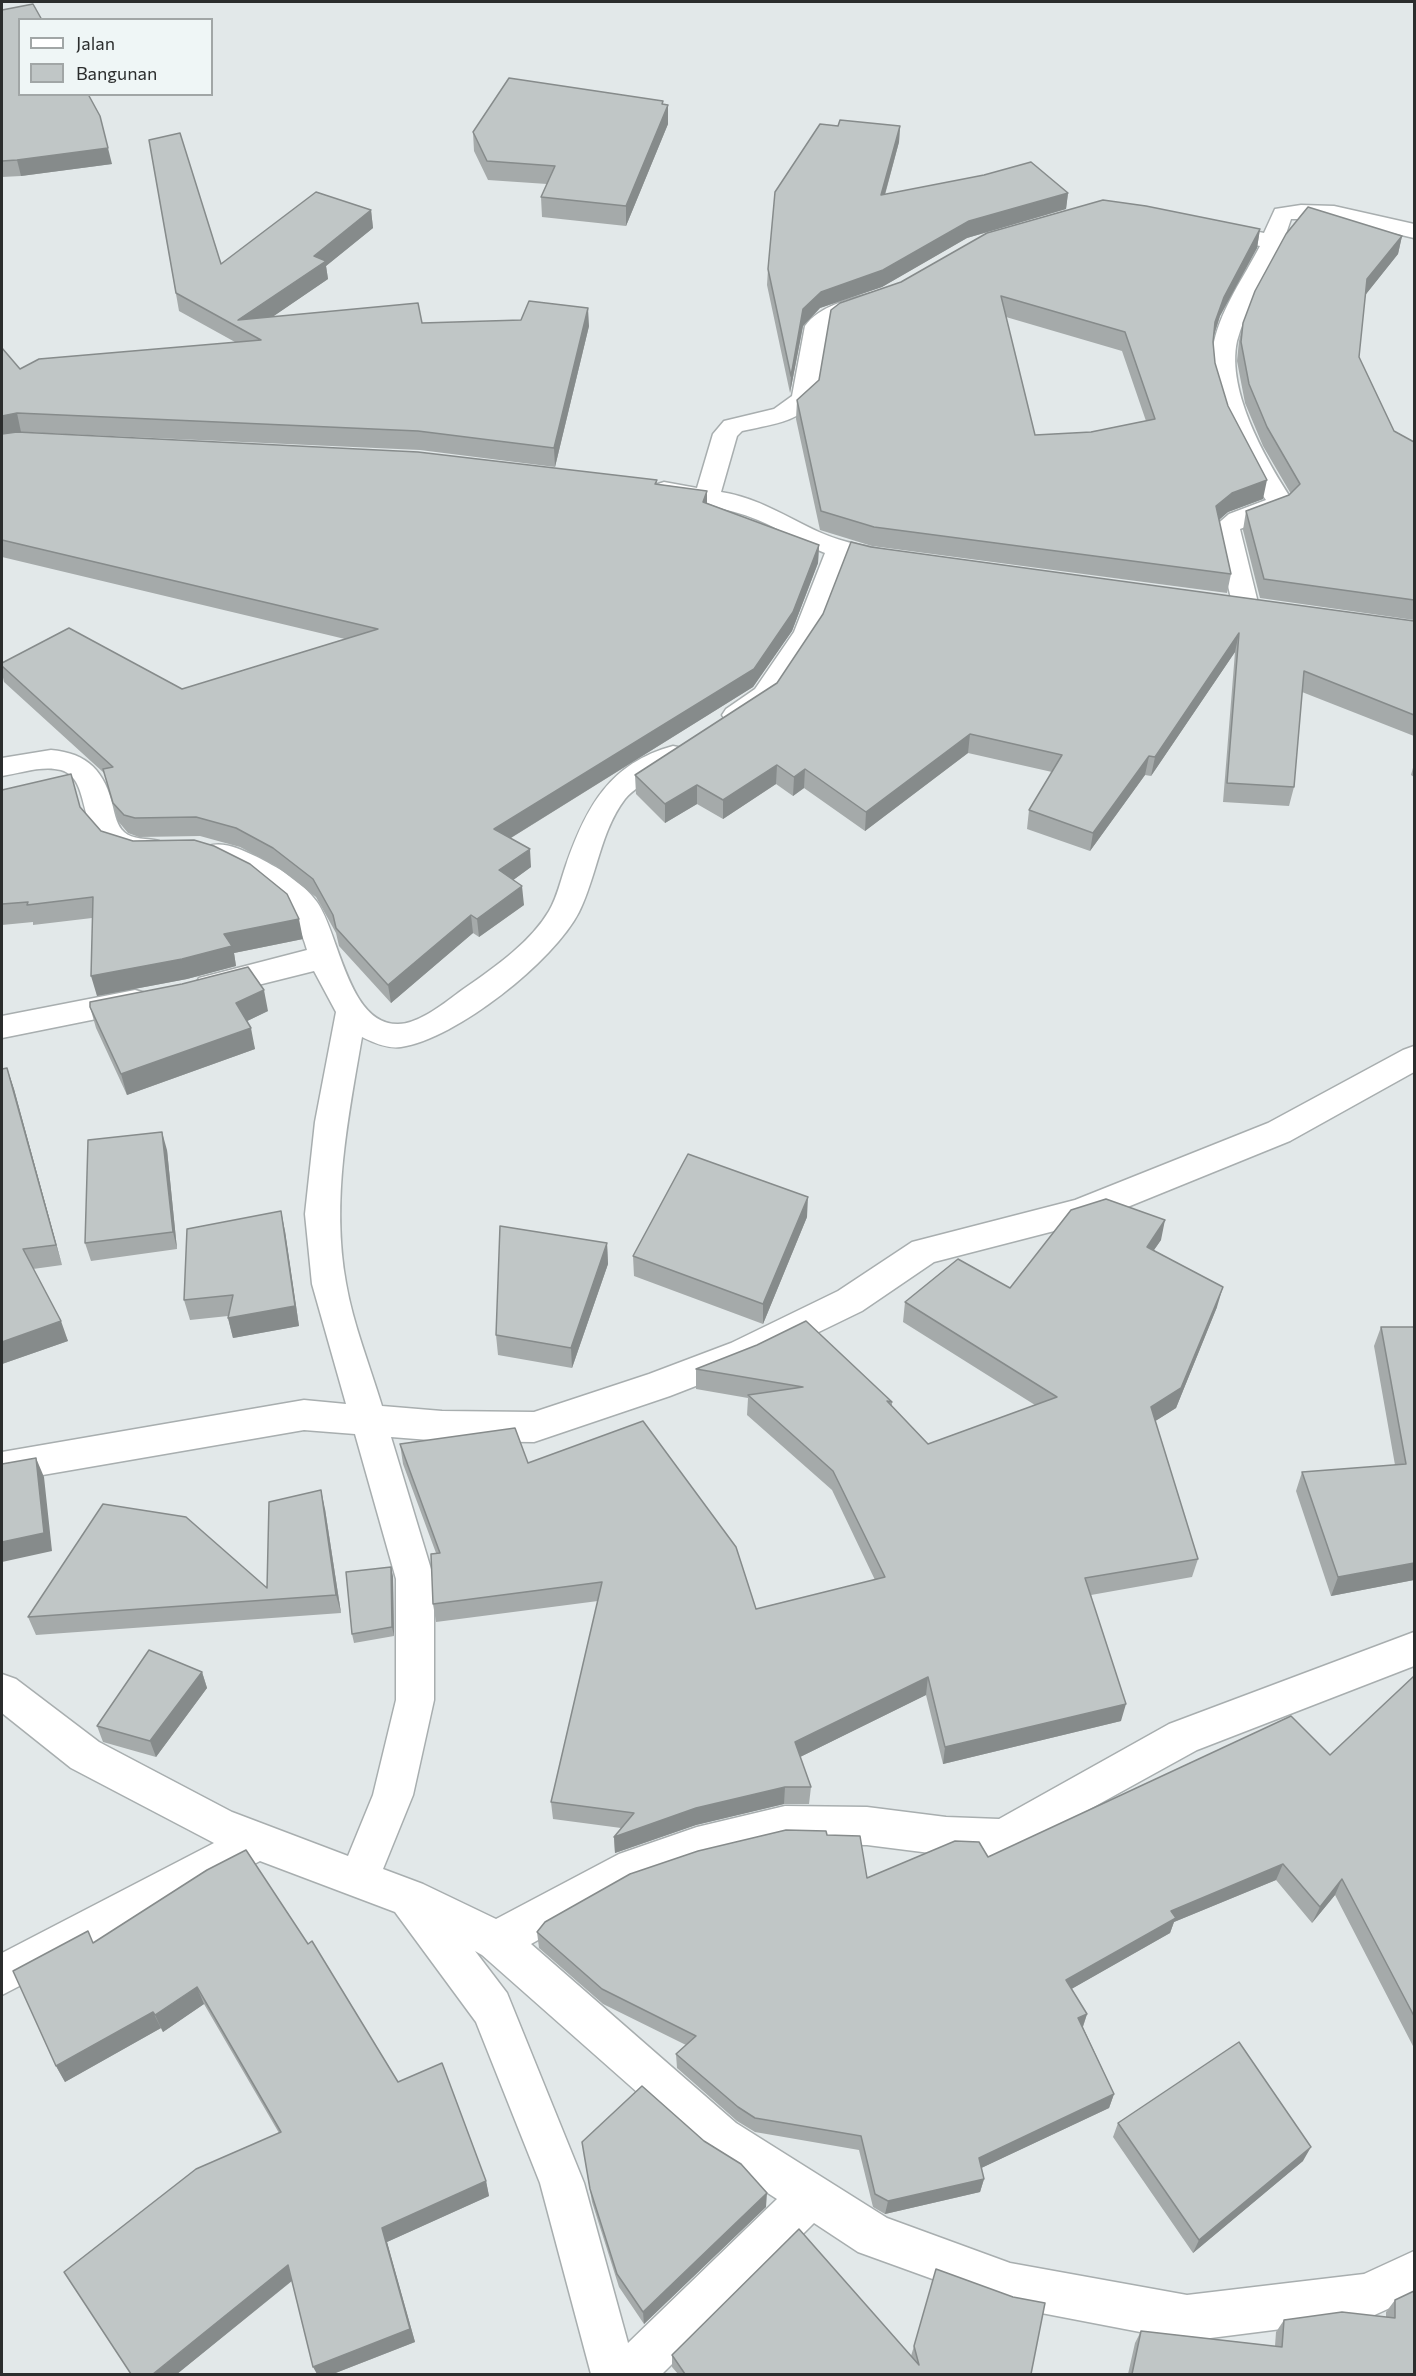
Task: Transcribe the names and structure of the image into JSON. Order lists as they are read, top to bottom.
{
  "legend": ["Jalan", "Bangunan"]
}
